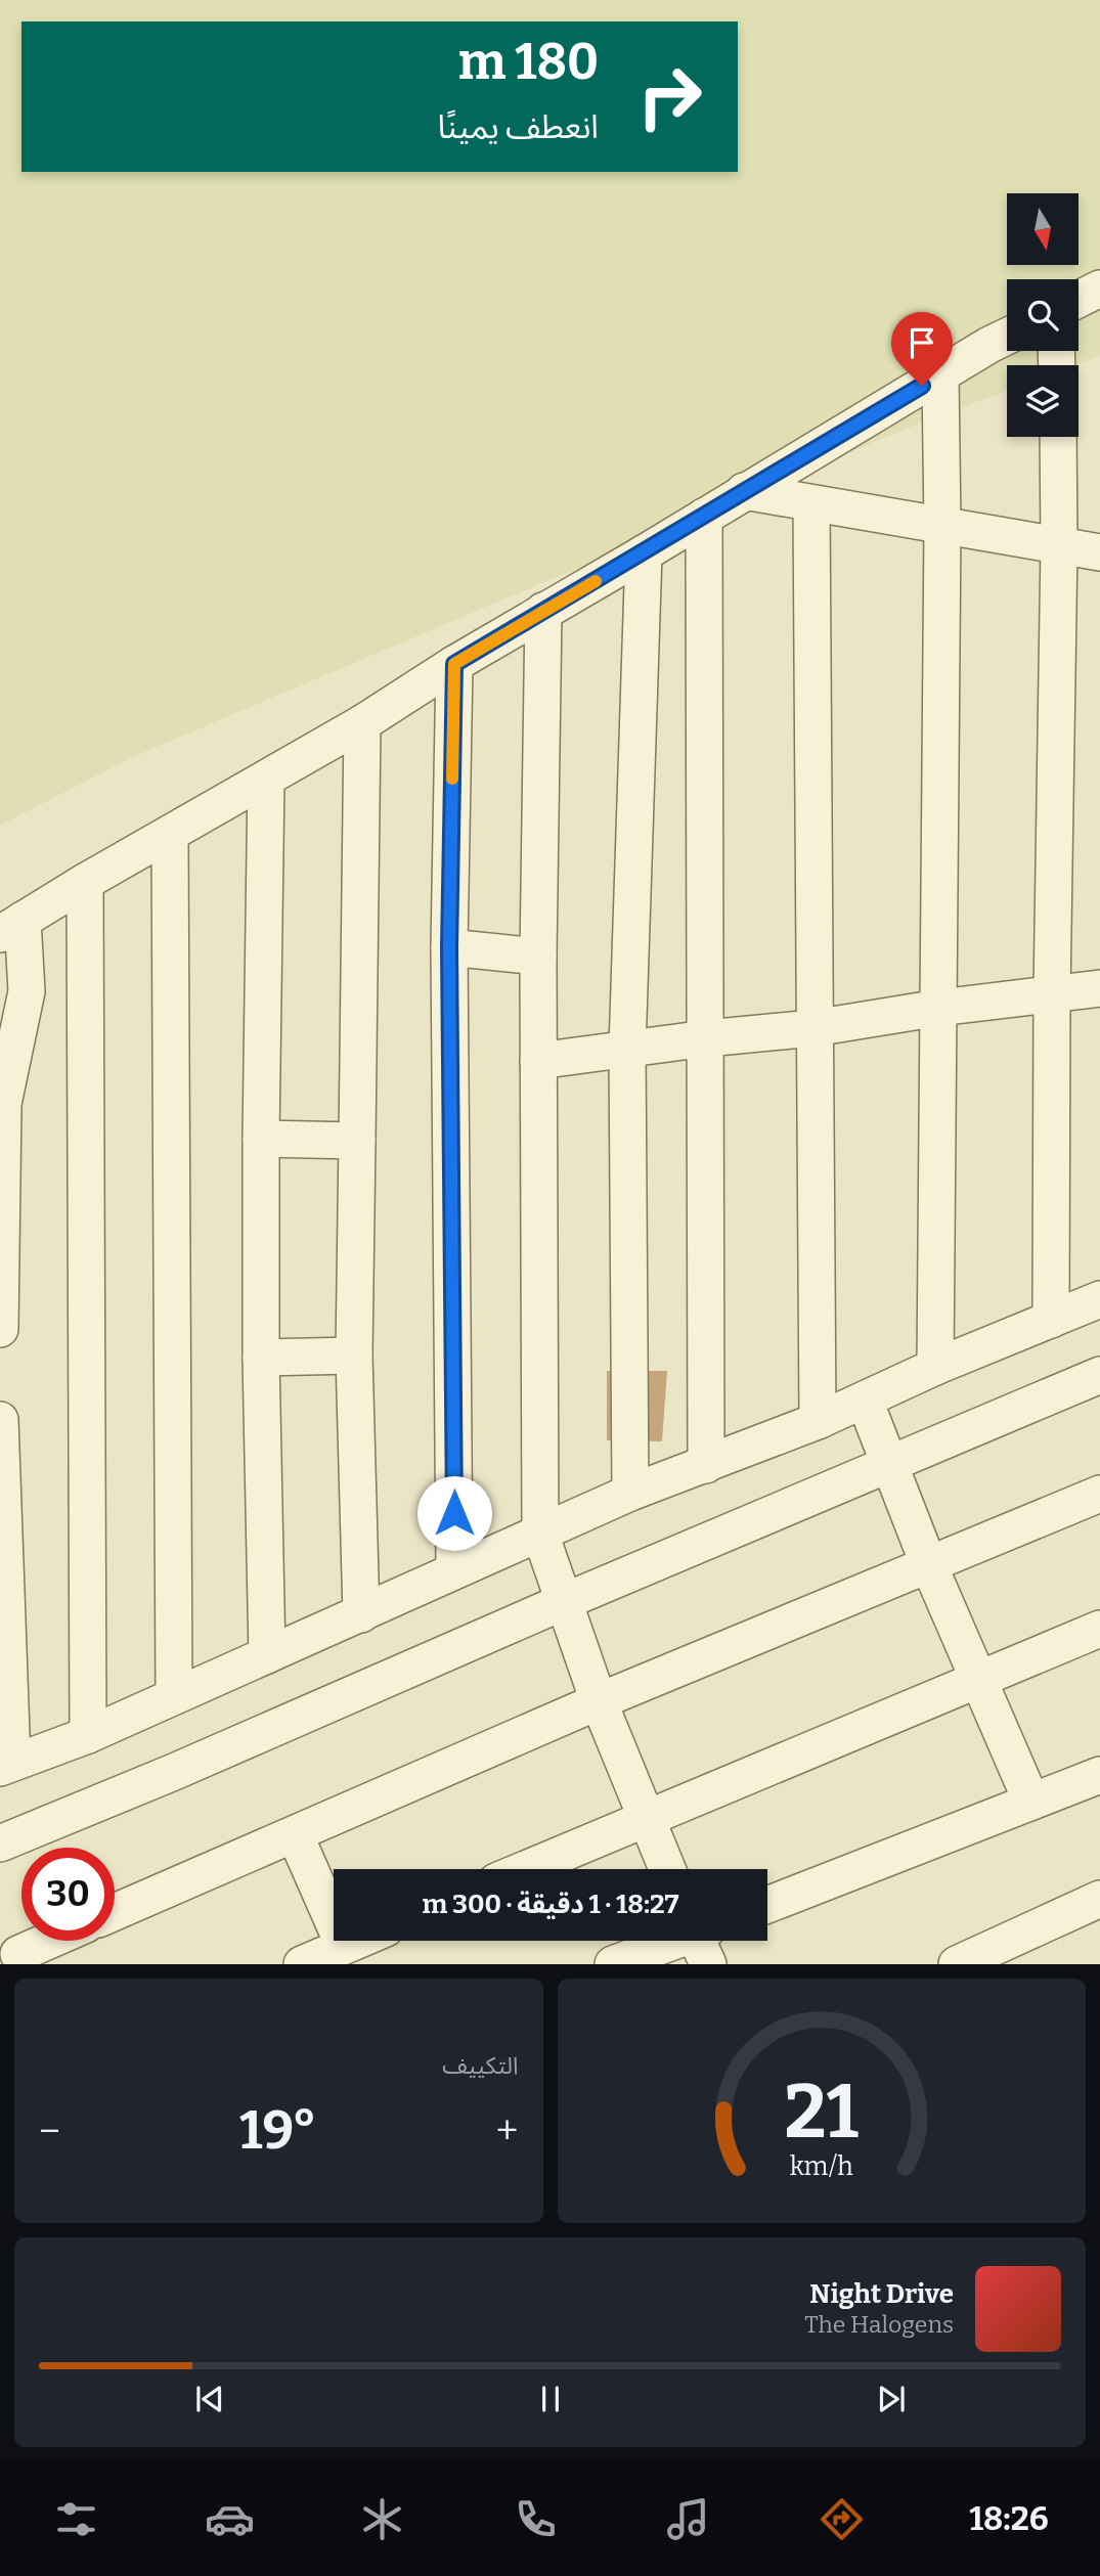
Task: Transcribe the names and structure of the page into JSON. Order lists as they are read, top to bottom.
{
  "north": "bottom",
  "page": {
    "turn": ["180 m", "انعطف يمينًا"],
    "limit": "30",
    "trip": "18:27 · 1 دقيقة · 300 m",
    "tile": "التكييف",
    "heat": ["−", "19°", "+"],
    "song": ["Night Drive", "The Halogens"],
    "tabs": "18:26",
    "gauge": ["21", "km/h"]
  }
}
